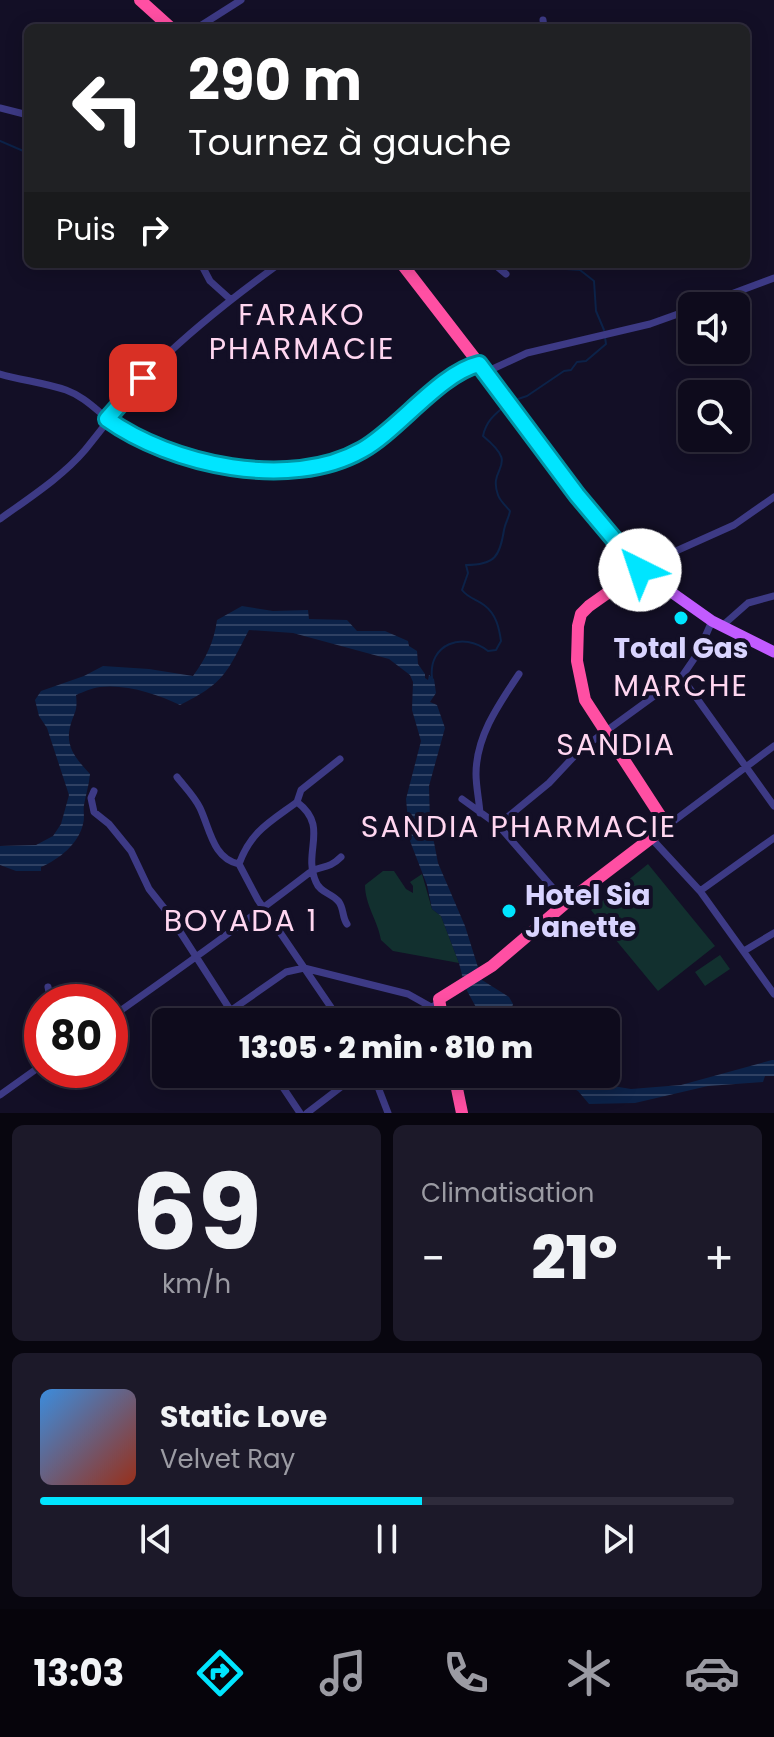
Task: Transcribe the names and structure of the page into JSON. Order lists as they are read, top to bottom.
{
  "districts": [
    "FARAKO PHARMACIE",
    "MARCHE",
    "SANDIA",
    "SANDIA PHARMACIE",
    "BOYADA 1"
  ],
  "places": ["Total Gas", "Hotel Sia Janette"],
  "page": {
    "turn": ["290 m", "Tournez à gauche"],
    "then": "Puis",
    "limit": "80",
    "trip": "13:05 · 2 min · 810 m",
    "tile": [
      ["69", "km/h"],
      "Climatisation"
    ],
    "heat": ["−", "21°", "+"],
    "song": ["Static Love", "Velvet Ray"],
    "tabs": "13:03"
  }
}
